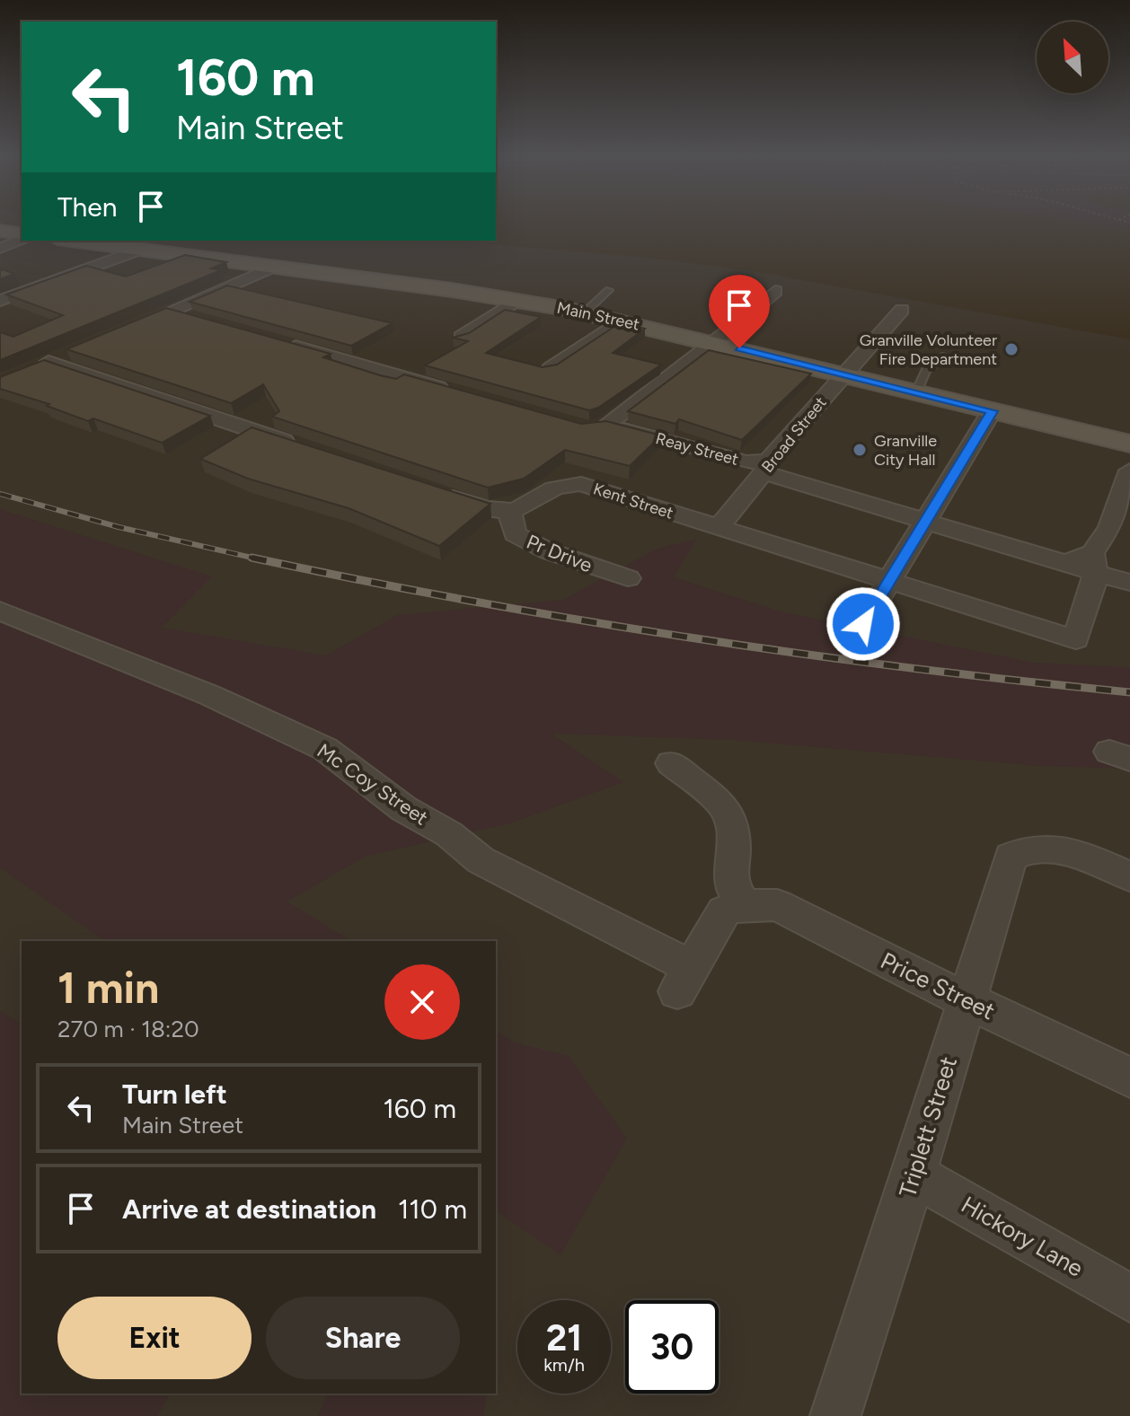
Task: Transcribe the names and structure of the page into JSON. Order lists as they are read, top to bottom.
{
  "streets": {
    "main road": ["Main Street"],
    "street": [
      "Broad Street",
      "Reay Street",
      "Kent Street",
      "Pr Drive",
      "Mc Coy Street",
      "Price Street",
      "Triplett Street",
      "Hickory Lane"
    ]
  },
  "crossings": [
    ["Main Street", "Broad Street"],
    ["Main Street", "Reay Street"],
    ["Broad Street", "Reay Street"],
    ["Broad Street", "Kent Street"],
    ["Reay Street", "Kent Street"],
    ["Kent Street", "Pr Drive"],
    ["Mc Coy Street", "Price Street"],
    ["Price Street", "Triplett Street"],
    ["Triplett Street", "Hickory Lane"]
  ],
  "places": ["Granville Volunteer Fire Department", "Granville City Hall"],
  "north": "top left",
  "page": {
    "turn": ["160 m", "Main Street"],
    "then": "Then",
    "heading": ["1 min", "270 m · 18:20"],
    "list": [
      {
        "name": "Turn left",
        "note": "Main Street",
        "value": "160 m"
      },
      {
        "name": "Arrive at destination",
        "value": "110 m"
      }
    ],
    "buttons": ["Exit", "Share"],
    "speed": "21 km/h",
    "limit": "30"
  }
}
